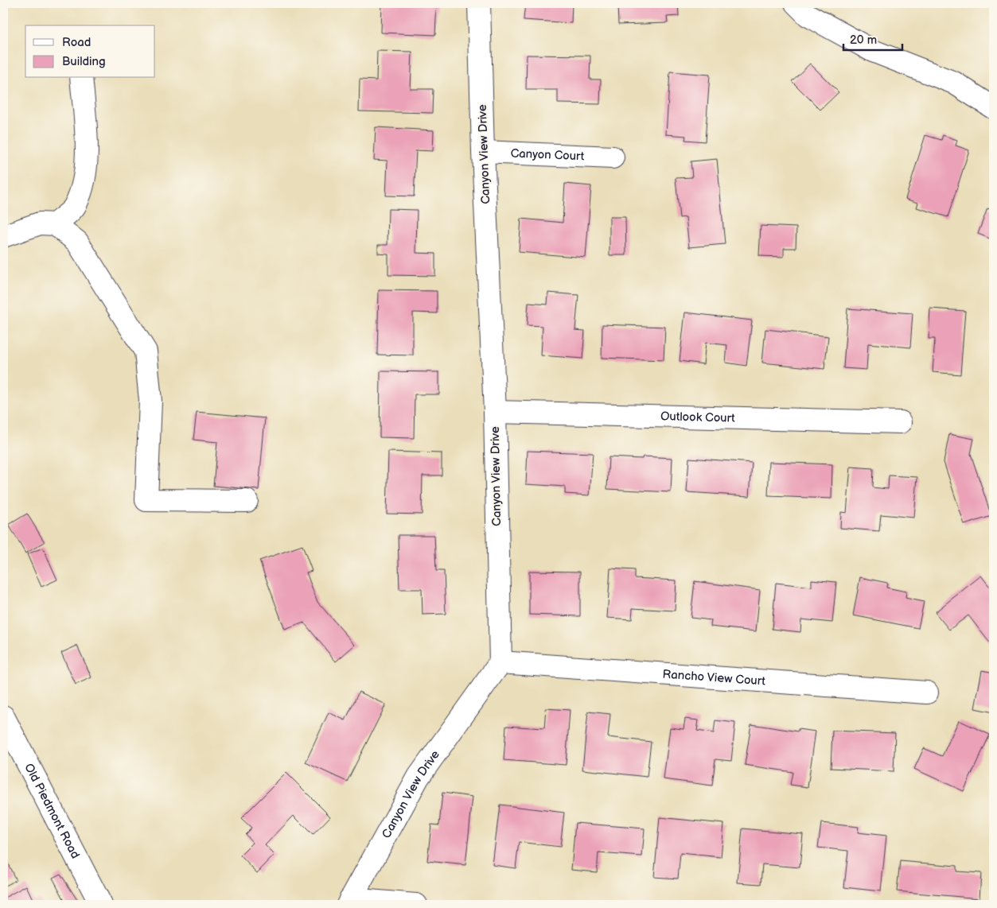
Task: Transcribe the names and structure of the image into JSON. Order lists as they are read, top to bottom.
{
  "streets": {
    "street": [
      "Canyon View Drive",
      "Canyon Court",
      "Outlook Court",
      "Rancho View Court",
      "Old Piedmont Road"
    ]
  },
  "crossings": [
    ["Canyon View Drive", "Canyon Court"],
    ["Canyon View Drive", "Outlook Court"],
    ["Canyon View Drive", "Rancho View Court"]
  ],
  "legend": ["Road", "Building"],
  "scale_bar": "20 m"
}
